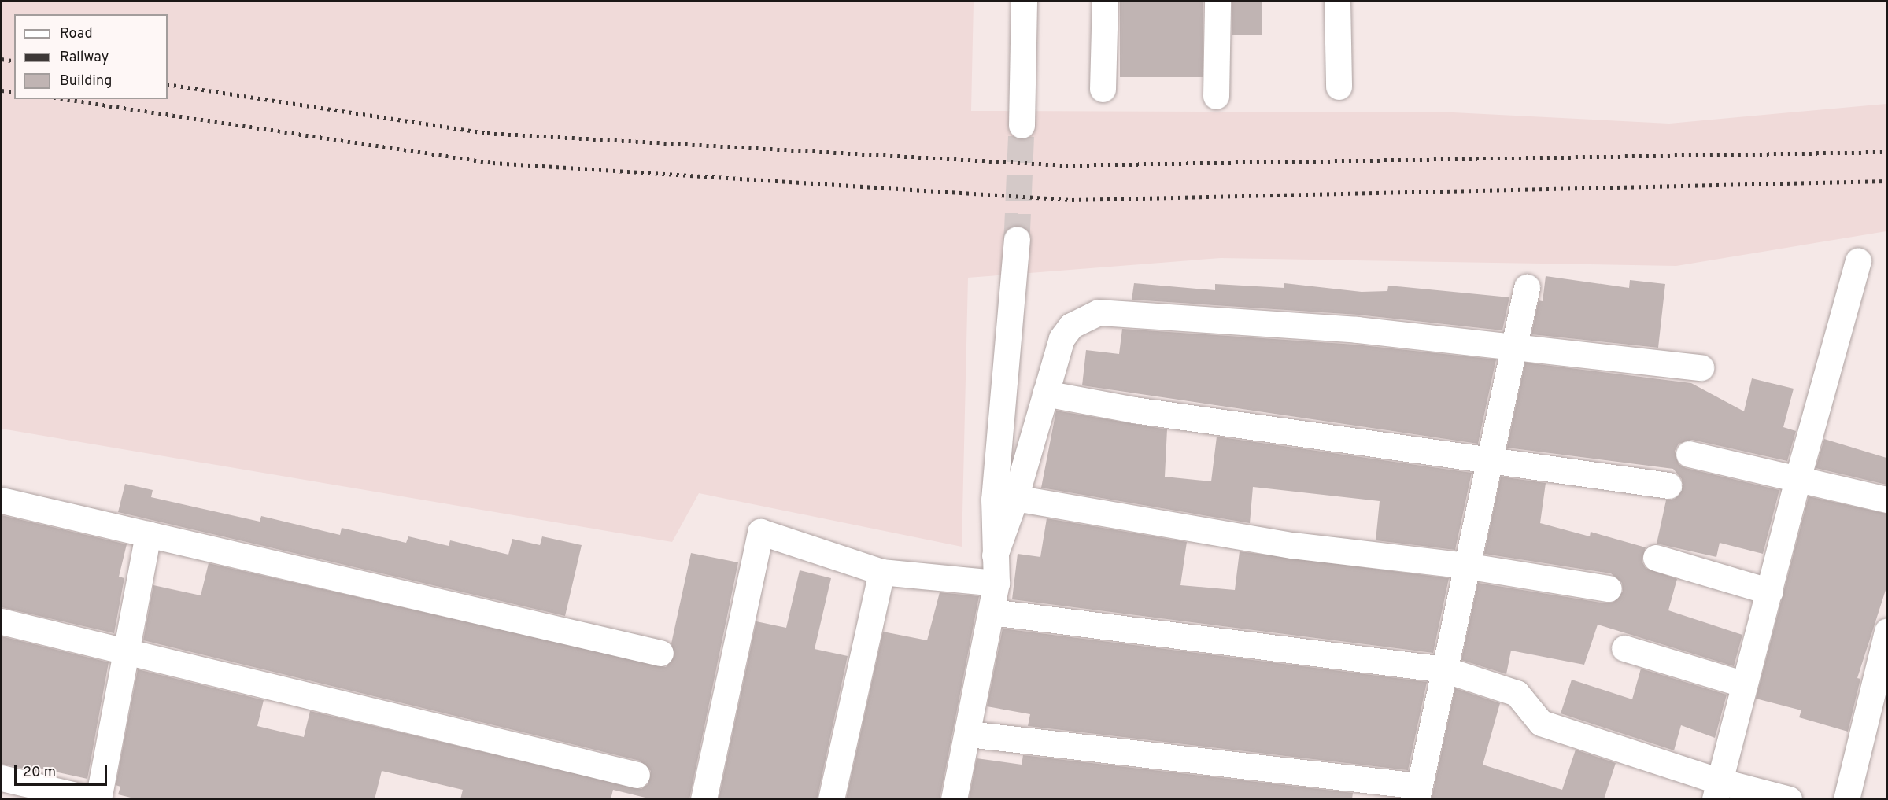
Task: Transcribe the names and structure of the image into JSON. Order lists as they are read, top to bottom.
{
  "legend": ["Road", "Railway", "Building"],
  "scale_bar": "20 m"
}
